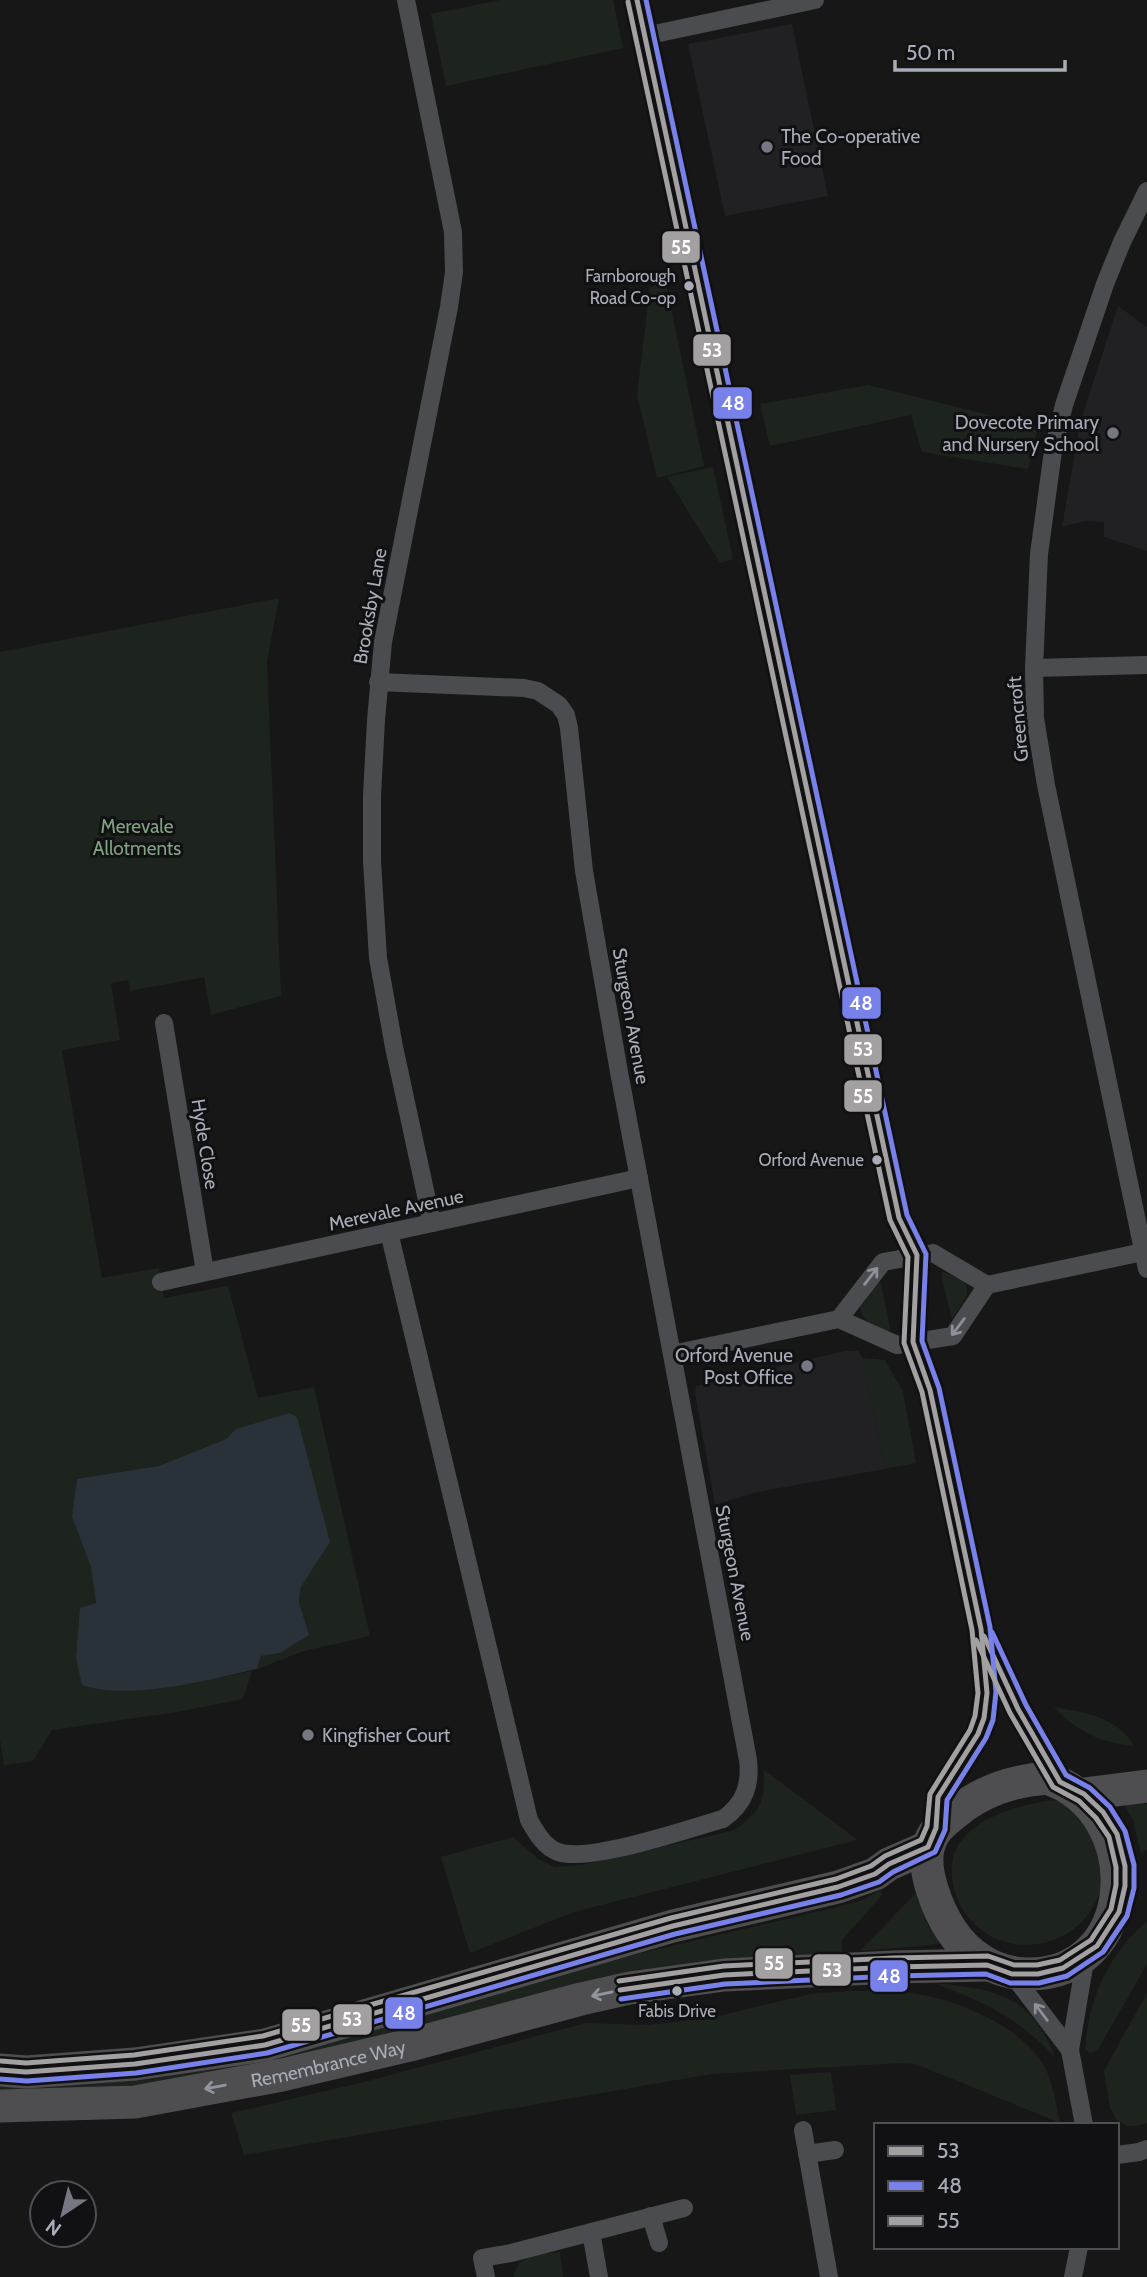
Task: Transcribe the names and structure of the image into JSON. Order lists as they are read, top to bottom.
{
  "streets": {
    "highway": ["Remembrance Way"],
    "street": [
      "Brooksby Lane",
      "Greencroft",
      "Sturgeon Avenue",
      "Hyde Close",
      "Merevale Avenue"
    ]
  },
  "crossings": [
    ["Brooksby Lane", "Sturgeon Avenue"],
    ["Brooksby Lane", "Merevale Avenue"],
    ["Sturgeon Avenue", "Merevale Avenue"],
    ["Hyde Close", "Merevale Avenue"]
  ],
  "parks": ["Merevale Allotments"],
  "places": [
    "The Co-operative Food",
    "Farnborough Road Co-op",
    "Dovecote Primary and Nursery School",
    "Orford Avenue",
    "Orford Avenue Post Office",
    "Kingfisher Court",
    "Fabis Drive"
  ],
  "lines": ["transit line 53", "transit line 48", "transit line 55"],
  "legend": ["53", "48", "55"],
  "scale_bar": "50 m",
  "north": "bottom left"
}
